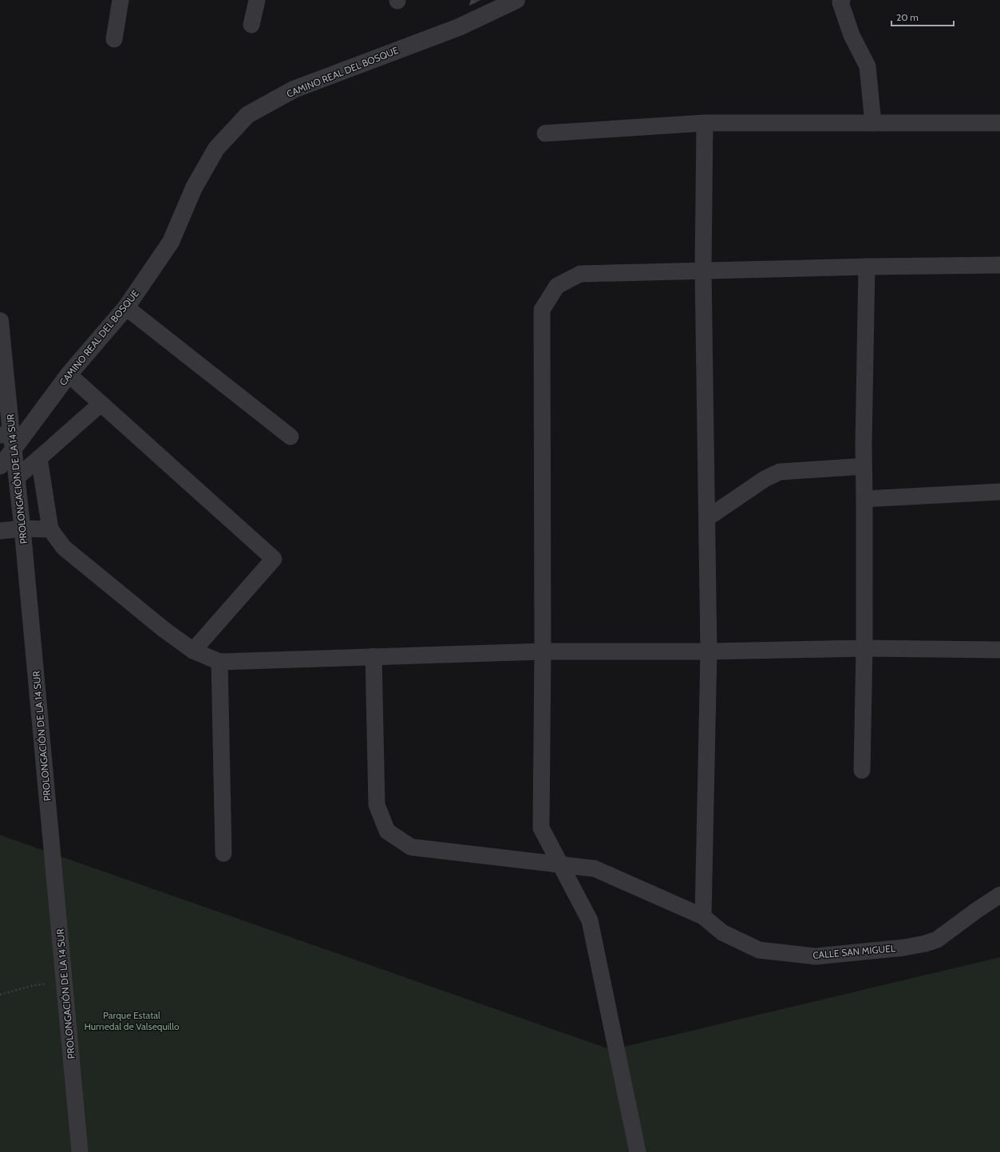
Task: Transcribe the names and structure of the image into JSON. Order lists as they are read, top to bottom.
{
  "streets": {
    "street": ["CAMINO REAL DEL BOSQUE", "PROLONGACIÓN DE LA 14 SUR", "CALLE SAN MIGUEL"]
  },
  "crossings": [
    ["CAMINO REAL DEL BOSQUE", "PROLONGACIÓN DE LA 14 SUR"]
  ],
  "parks": ["Parque Estatal Humedal de Valsequillo"],
  "scale_bar": "20 m"
}
